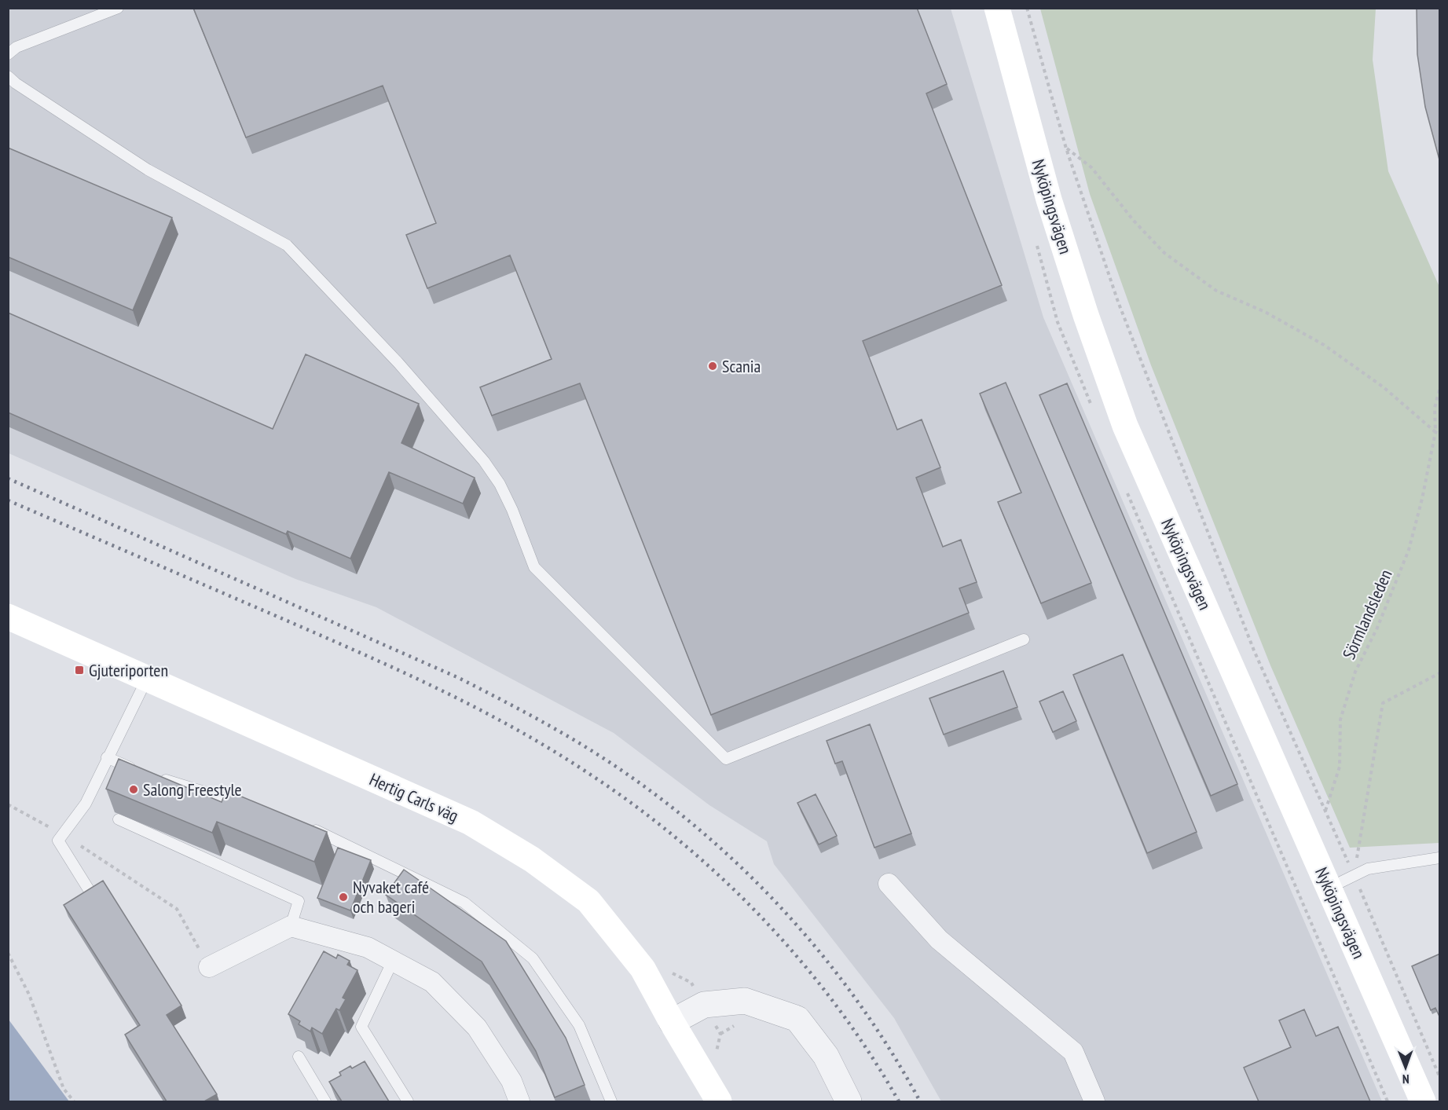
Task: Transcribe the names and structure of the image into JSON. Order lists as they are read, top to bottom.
{
  "streets": {
    "main road": ["Nyköpingsvägen", "Hertig Carls väg"],
    "path": ["Sörmlandsleden"]
  },
  "places": {
    "other": ["Scania", "Salong Freestyle", "Nyvaket café och bageri"],
    "transit": ["Gjuteriporten"]
  },
  "north": "bottom"
}
